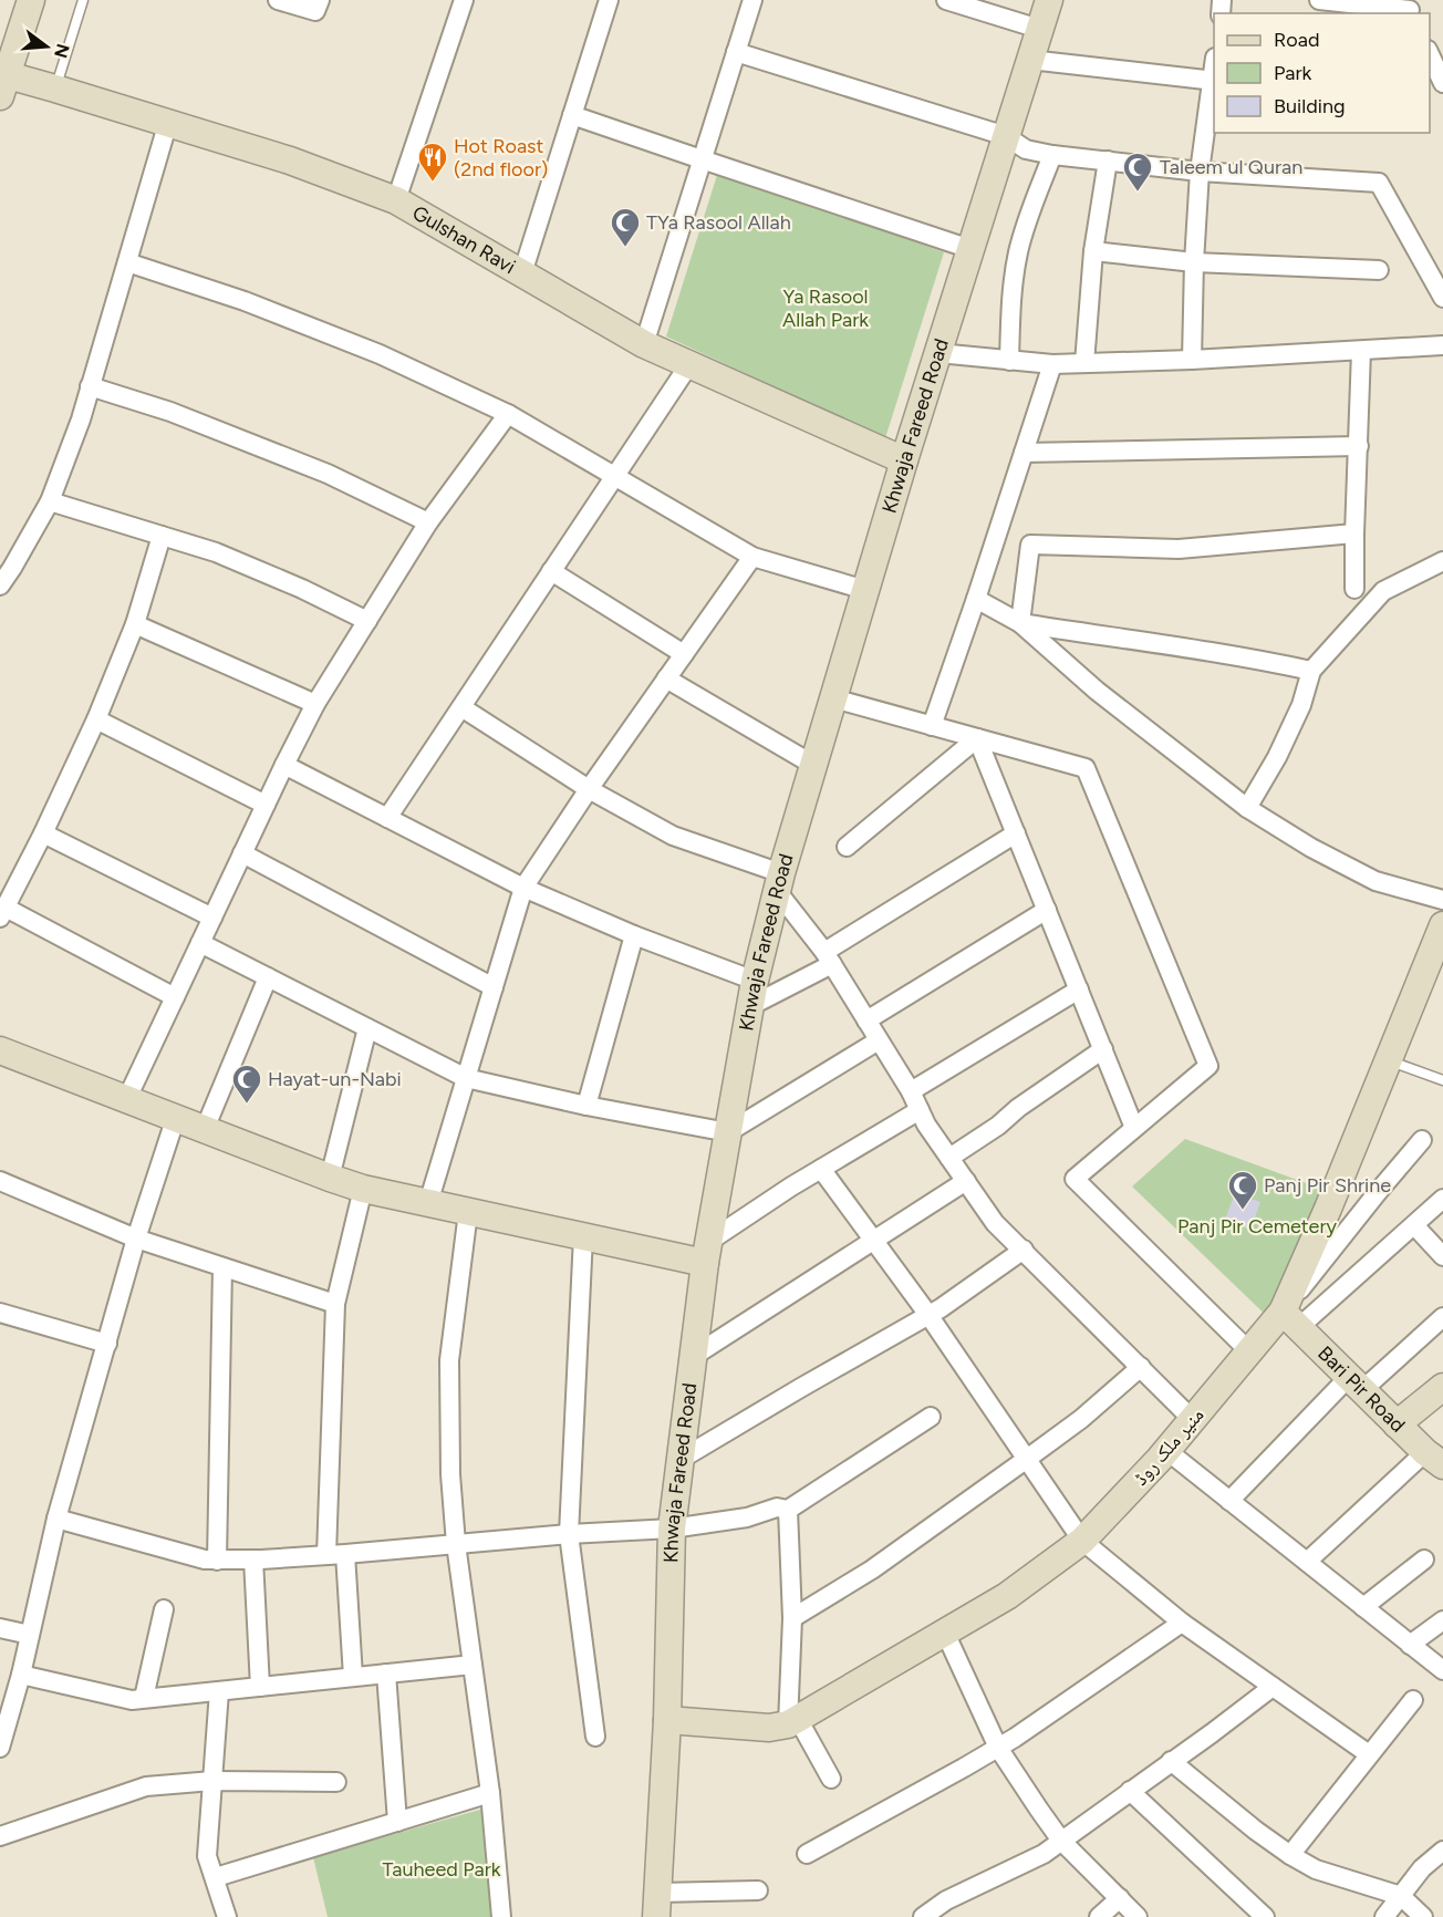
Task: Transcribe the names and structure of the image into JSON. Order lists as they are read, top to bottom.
{
  "streets": {
    "street": [
      "Gulshan Ravi",
      "Khwaja Fareed Road",
      "Bari Pir Road",
      "منیر ملک روڈ"
    ]
  },
  "crossings": [
    ["Gulshan Ravi", "Khwaja Fareed Road"],
    ["Khwaja Fareed Road", "منیر ملک روڈ"],
    ["Bari Pir Road", "منیر ملک روڈ"]
  ],
  "parks": ["Ya Rasool Allah Park", "Panj Pir Cemetery", "Tauheed Park"],
  "places": {
    "restaurant": ["Hot Roast (2nd floor)"],
    "mosque": [
      "Taleem ul Quran",
      "TYa Rasool Allah",
      "Hayat-un-Nabi",
      "Panj Pir Shrine"
    ]
  },
  "legend": ["Road", "Park", "Building"],
  "north": "right"
}
